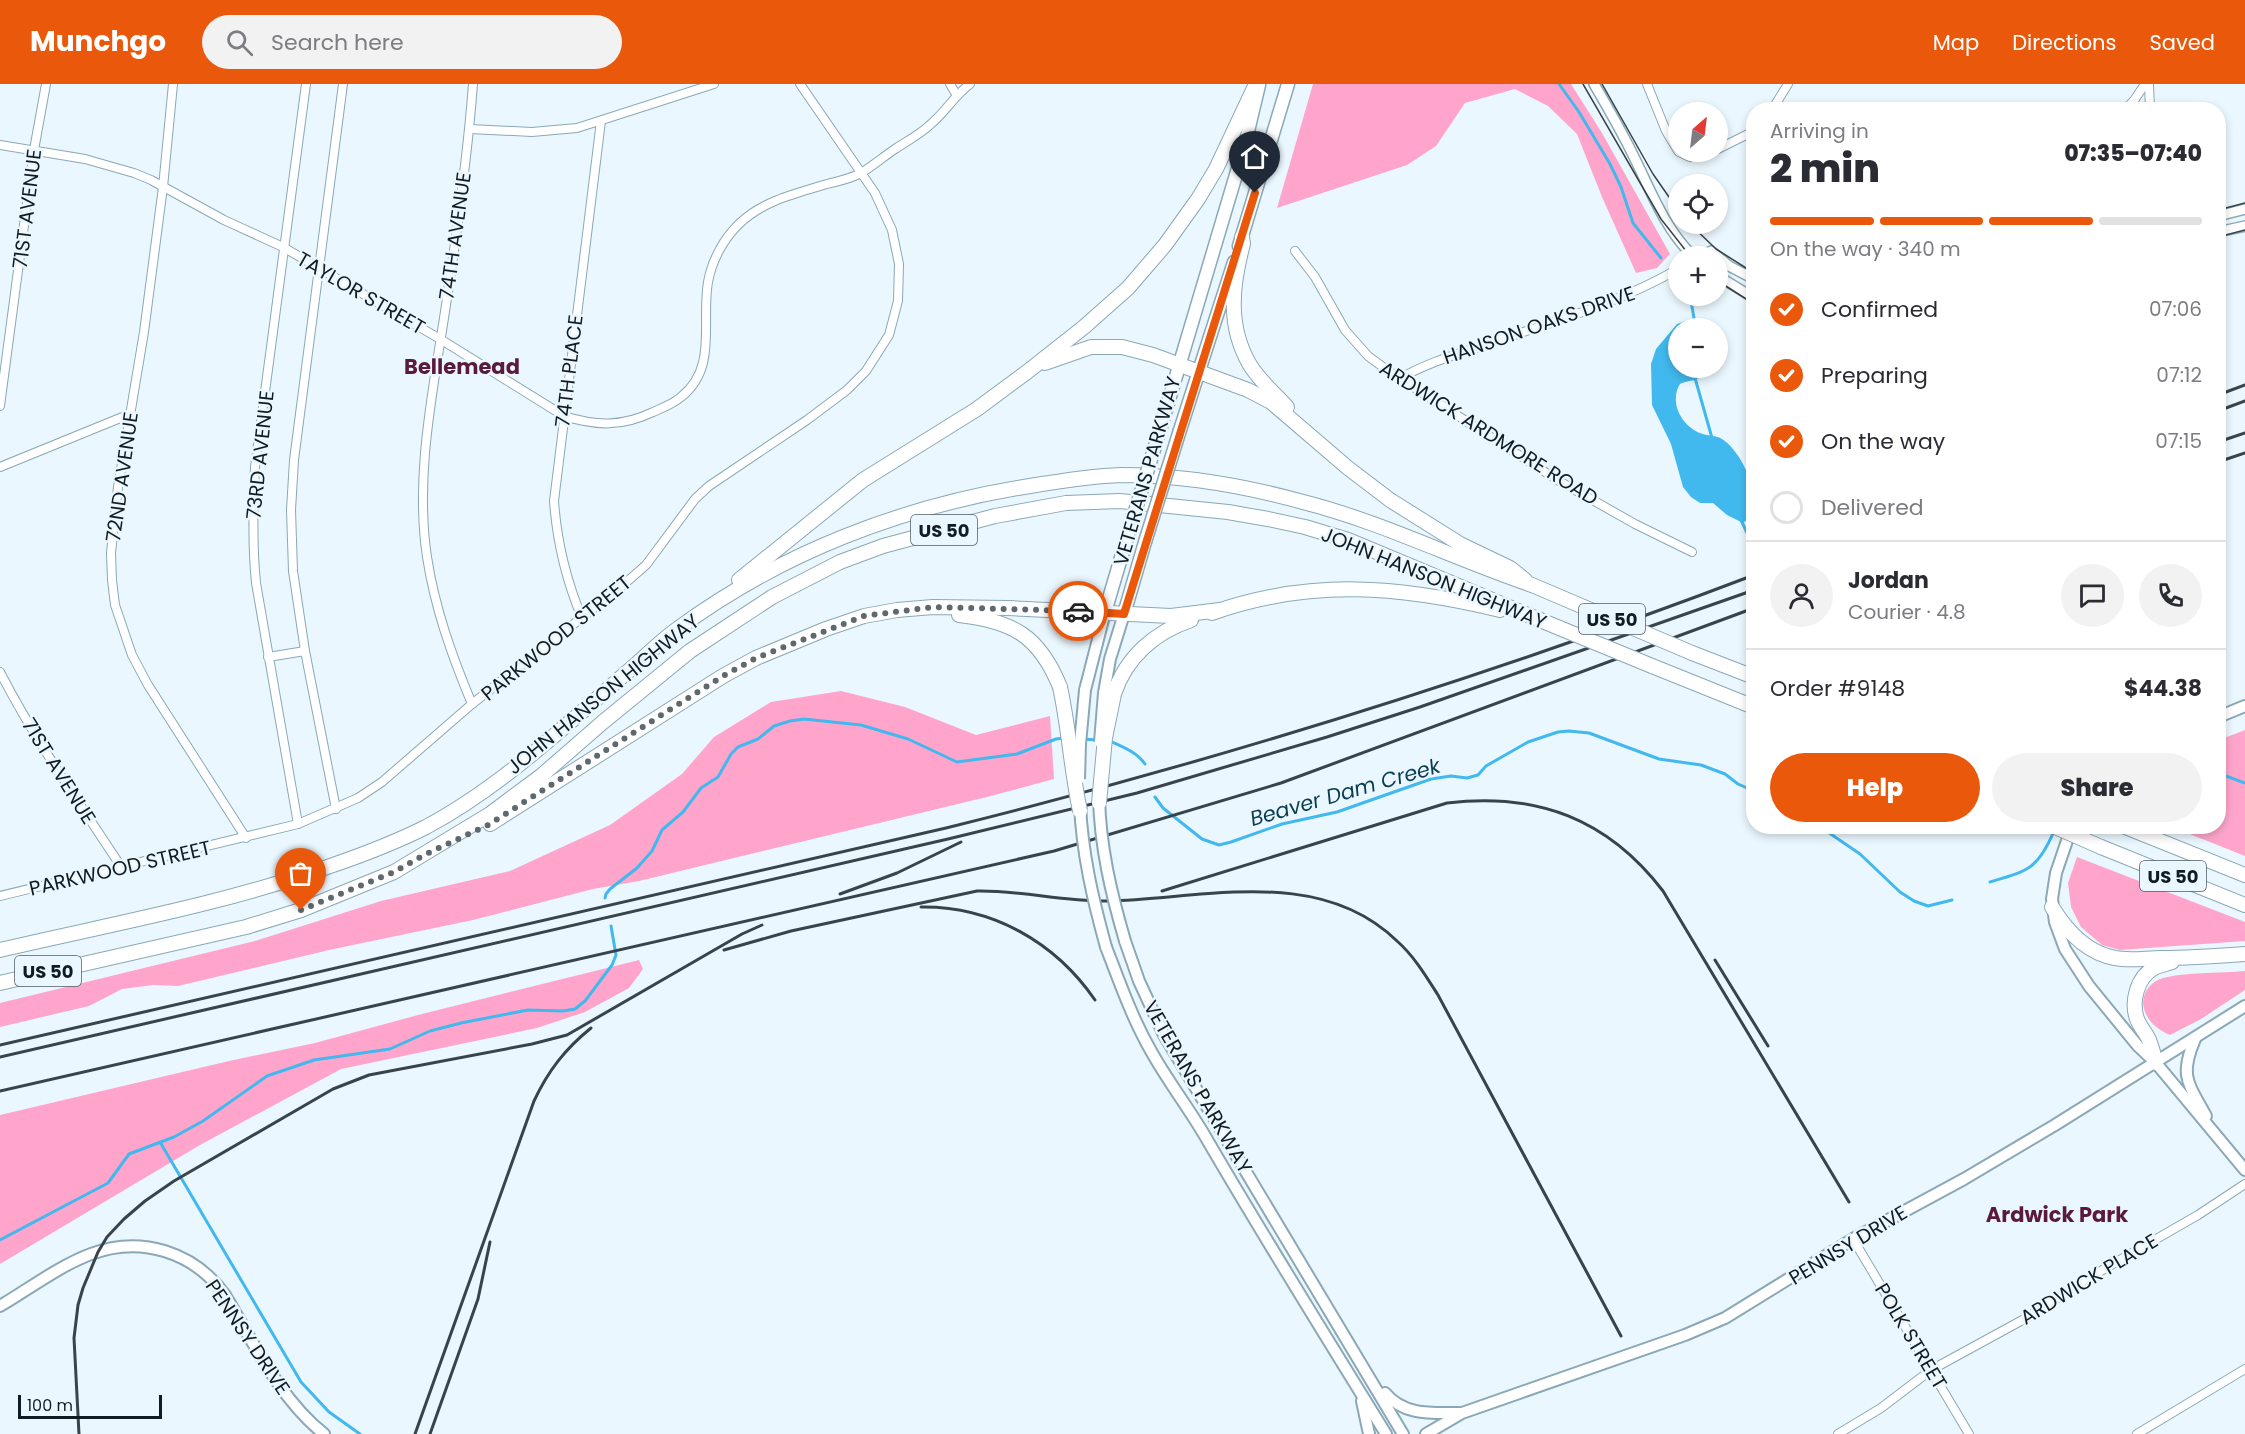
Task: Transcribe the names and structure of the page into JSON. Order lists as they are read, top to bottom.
{
  "streets": {
    "highway": ["US 50", "JOHN HANSON HIGHWAY"],
    "main road": ["VETERANS PARKWAY", "PENNSY DRIVE"],
    "street": [
      "71ST AVENUE",
      "74TH AVENUE",
      "TAYLOR STREET",
      "HANSON OAKS DRIVE",
      "74TH PLACE",
      "ARDWICK ARDMORE ROAD",
      "73RD AVENUE",
      "72ND AVENUE",
      "PARKWOOD STREET",
      "ARDWICK PLACE",
      "POLK STREET"
    ]
  },
  "crossings": [
    ["71ST AVENUE", "TAYLOR STREET"],
    ["71ST AVENUE", "PARKWOOD STREET"],
    ["74TH AVENUE", "TAYLOR STREET"],
    ["74TH AVENUE", "PARKWOOD STREET"],
    ["TAYLOR STREET", "74TH PLACE"],
    ["TAYLOR STREET", "73RD AVENUE"],
    ["TAYLOR STREET", "72ND AVENUE"],
    ["TAYLOR STREET", "PARKWOOD STREET"],
    ["HANSON OAKS DRIVE", "ARDWICK ARDMORE ROAD"],
    ["74TH PLACE", "PARKWOOD STREET"],
    ["73RD AVENUE", "PARKWOOD STREET"],
    ["72ND AVENUE", "PARKWOOD STREET"],
    ["PENNSY DRIVE", "POLK STREET"],
    ["ARDWICK PLACE", "POLK STREET"]
  ],
  "districts": ["Bellemead", "Ardwick Park"],
  "water": ["Beaver Dam Creek"],
  "scale_bar": "100 m",
  "north": "top right",
  "page": {
    "header": "Munchgo",
    "search": "Search here",
    "nav": ["Map", "Directions", "Saved"],
    "map_buttons": ["+", "−"],
    "heading": ["2 min", "Arriving in", "07:35–07:40"],
    "panel": [
      "Jordan",
      "Courier · 4.8",
      "Order #9148",
      "$44.38"
    ],
    "bar": "On the way · 340 m",
    "list": [
      ["Confirmed", "07:06"],
      ["Preparing", "07:12"],
      ["On the way", "07:15"],
      "Delivered"
    ],
    "buttons": ["Help", "Share"],
    "scale": "100 m"
  }
}
